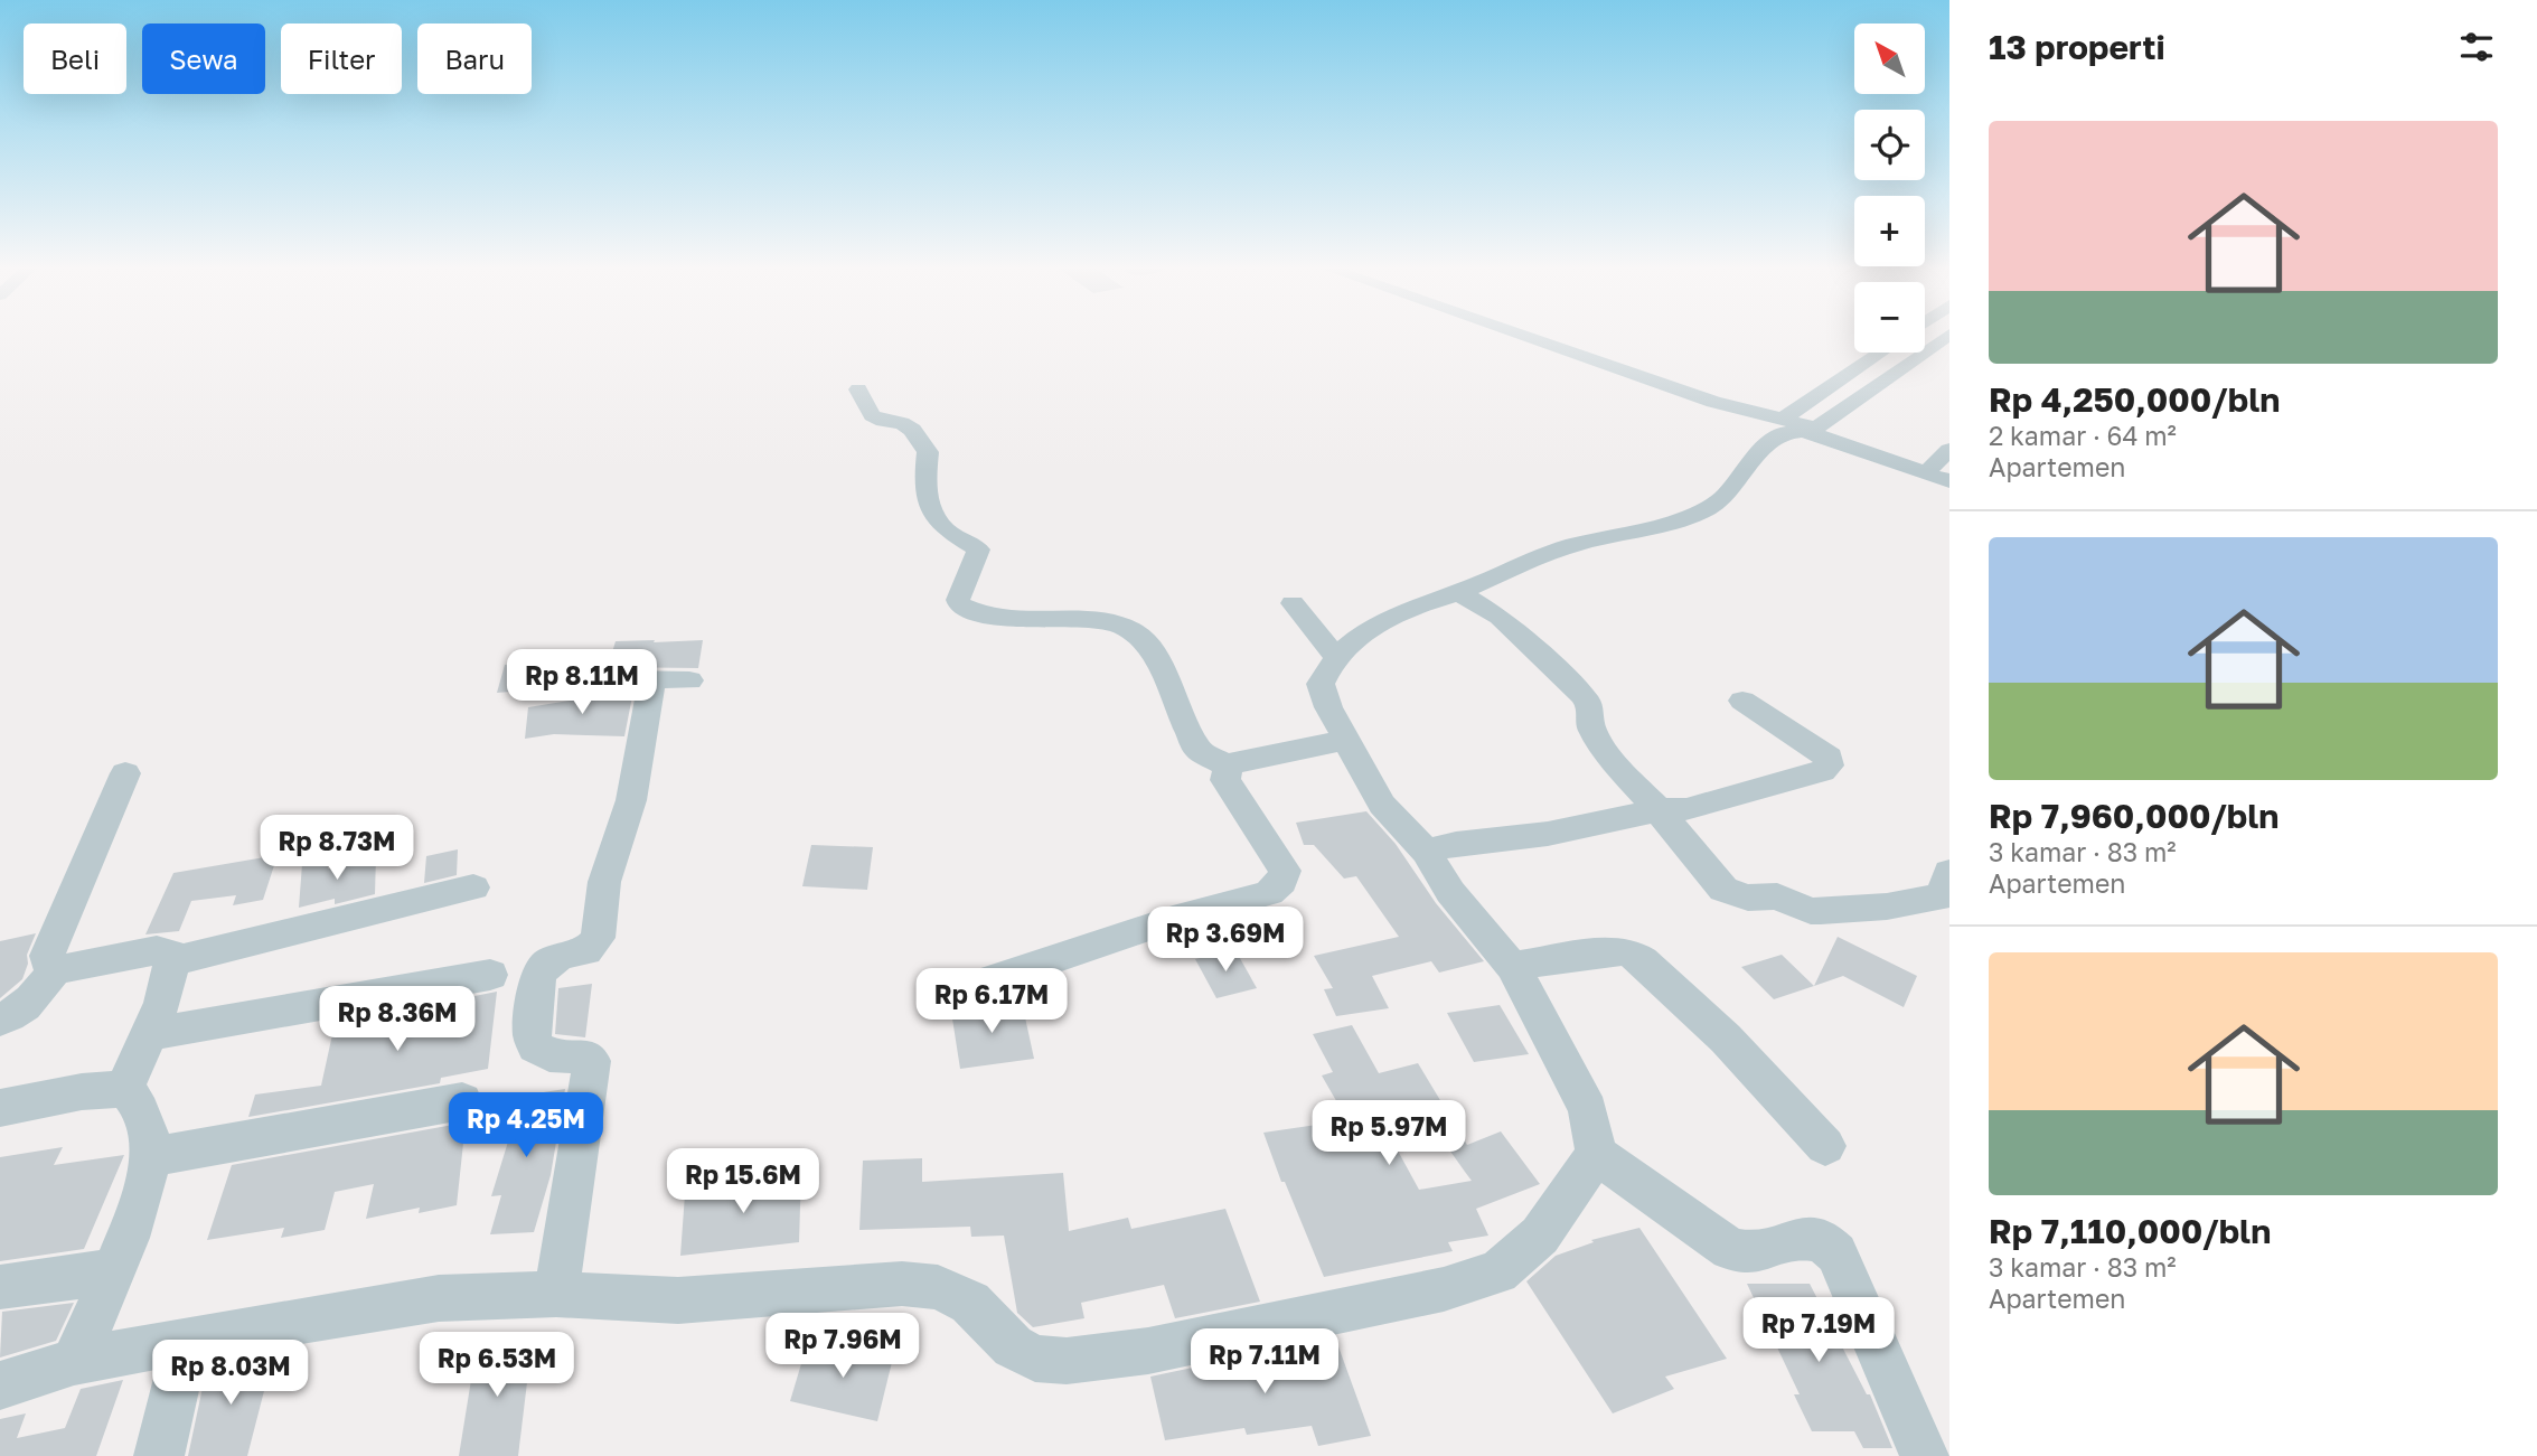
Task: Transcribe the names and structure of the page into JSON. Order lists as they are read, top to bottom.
{
  "north": "top left",
  "page": {
    "heading": "13 properti",
    "map_buttons": ["+", "−"],
    "chip": [
      "Beli",
      "Sewa",
      "Filter",
      "Baru"
    ],
    "list": [
      {
        "name": "Rp 4,250,000/bln",
        "note": "2 kamar · 64 m² · Apartemen"
      },
      {
        "name": "Rp 7,960,000/bln",
        "note": "3 kamar · 83 m² · Apartemen"
      },
      {
        "name": "Rp 7,110,000/bln",
        "note": "3 kamar · 83 m² · Apartemen"
      }
    ],
    "price": [
      "Rp 8.11M",
      "Rp 8.73M",
      "Rp 3.69M",
      "Rp 6.17M",
      "Rp 8.36M",
      "Rp 4.25M",
      "Rp 5.97M",
      "Rp 15.6M",
      "Rp 7.19M",
      "Rp 7.96M",
      "Rp 7.11M",
      "Rp 6.53M",
      "Rp 8.03M"
    ]
  }
}
